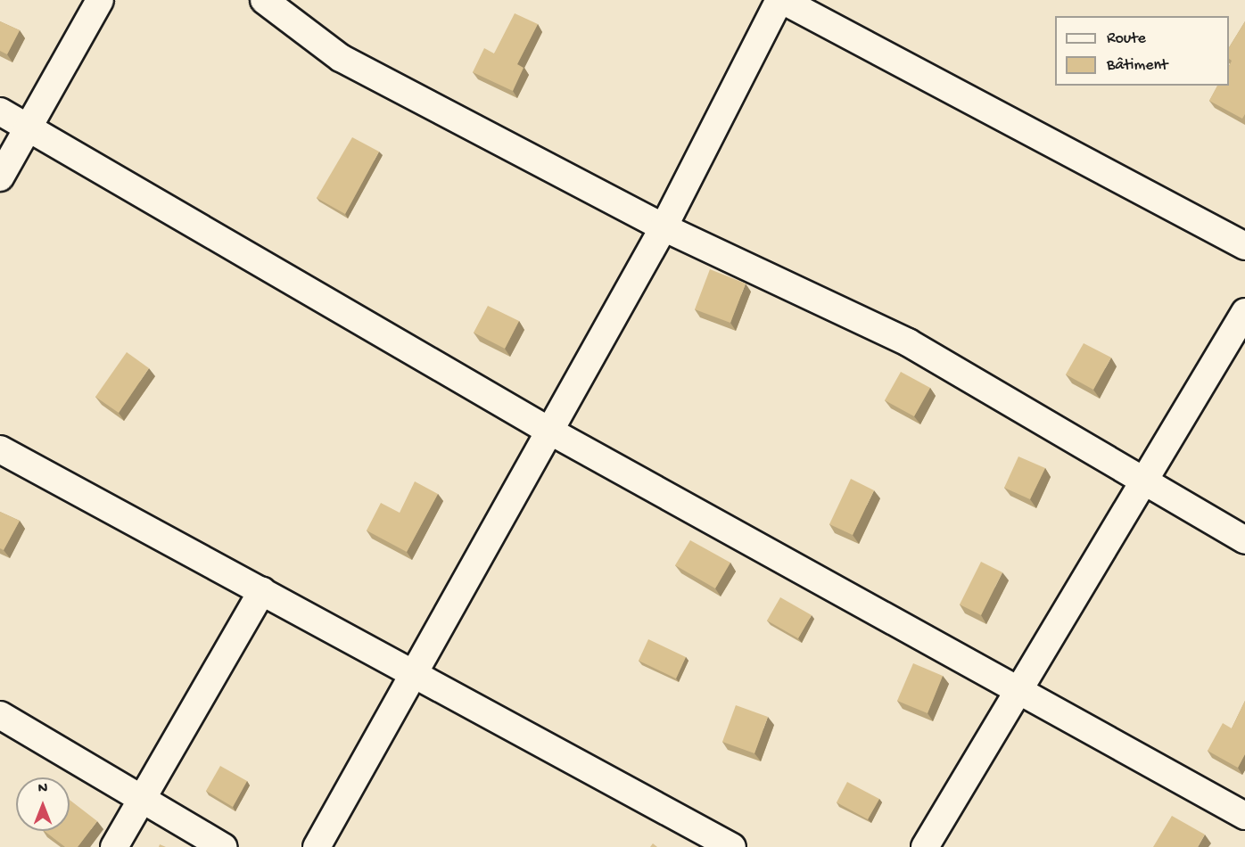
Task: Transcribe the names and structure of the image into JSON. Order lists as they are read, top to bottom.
{
  "legend": ["Route", "Bâtiment"],
  "north": "top"
}
